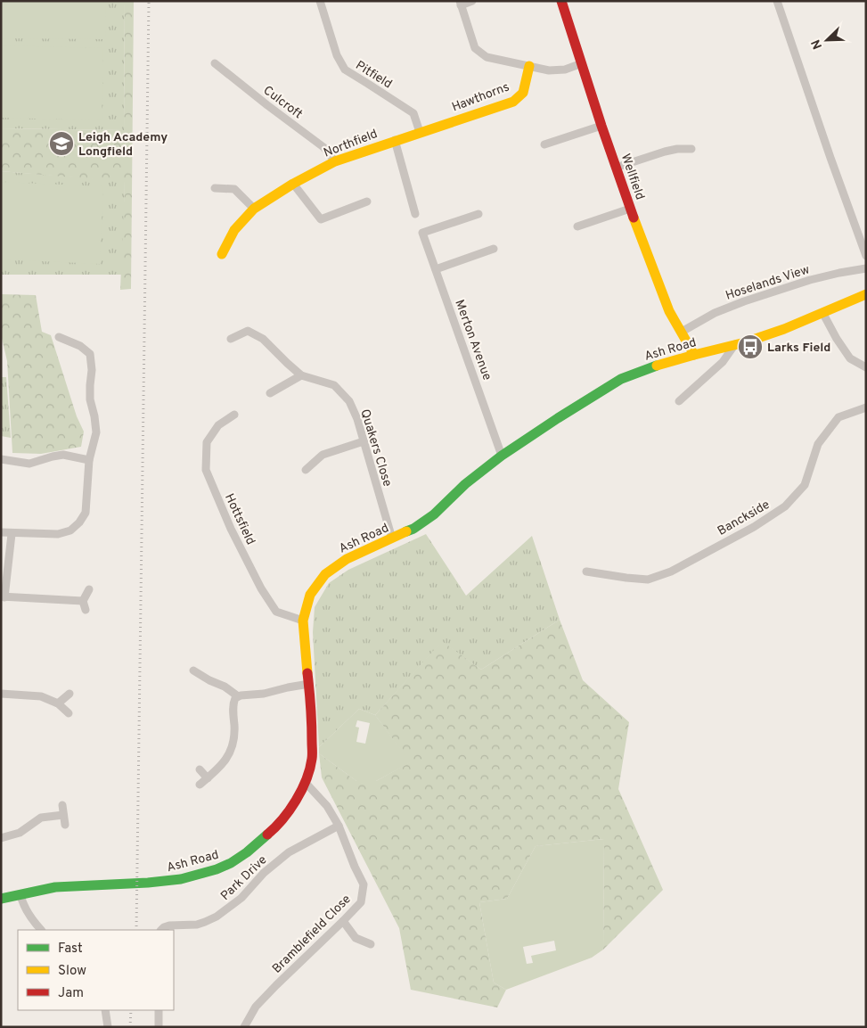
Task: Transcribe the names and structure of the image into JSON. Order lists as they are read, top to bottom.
{
  "streets": {
    "street": [
      "Pitfield",
      "Hawthorns",
      "Culcroft",
      "Northfield",
      "Wellfield",
      "Hoselands View",
      "Merton Avenue",
      "Ash Road",
      "Quakers Close",
      "Banckside",
      "Hottsfield",
      "Park Drive",
      "Bramblefield Close"
    ]
  },
  "crossings": [
    ["Pitfield", "Hawthorns"],
    ["Pitfield", "Northfield"],
    ["Hawthorns", "Northfield"],
    ["Culcroft", "Northfield"],
    ["Wellfield", "Hoselands View"],
    ["Wellfield", "Ash Road"],
    ["Merton Avenue", "Ash Road"],
    ["Ash Road", "Quakers Close"],
    ["Ash Road", "Hottsfield"],
    ["Ash Road", "Bramblefield Close"],
    ["Park Drive", "Bramblefield Close"]
  ],
  "places": {
    "school or university": ["Leigh Academy Longfield"],
    "bus stop": ["Larks Field"]
  },
  "legend": ["Fast", "Slow", "Jam"],
  "north": "bottom left"
}
